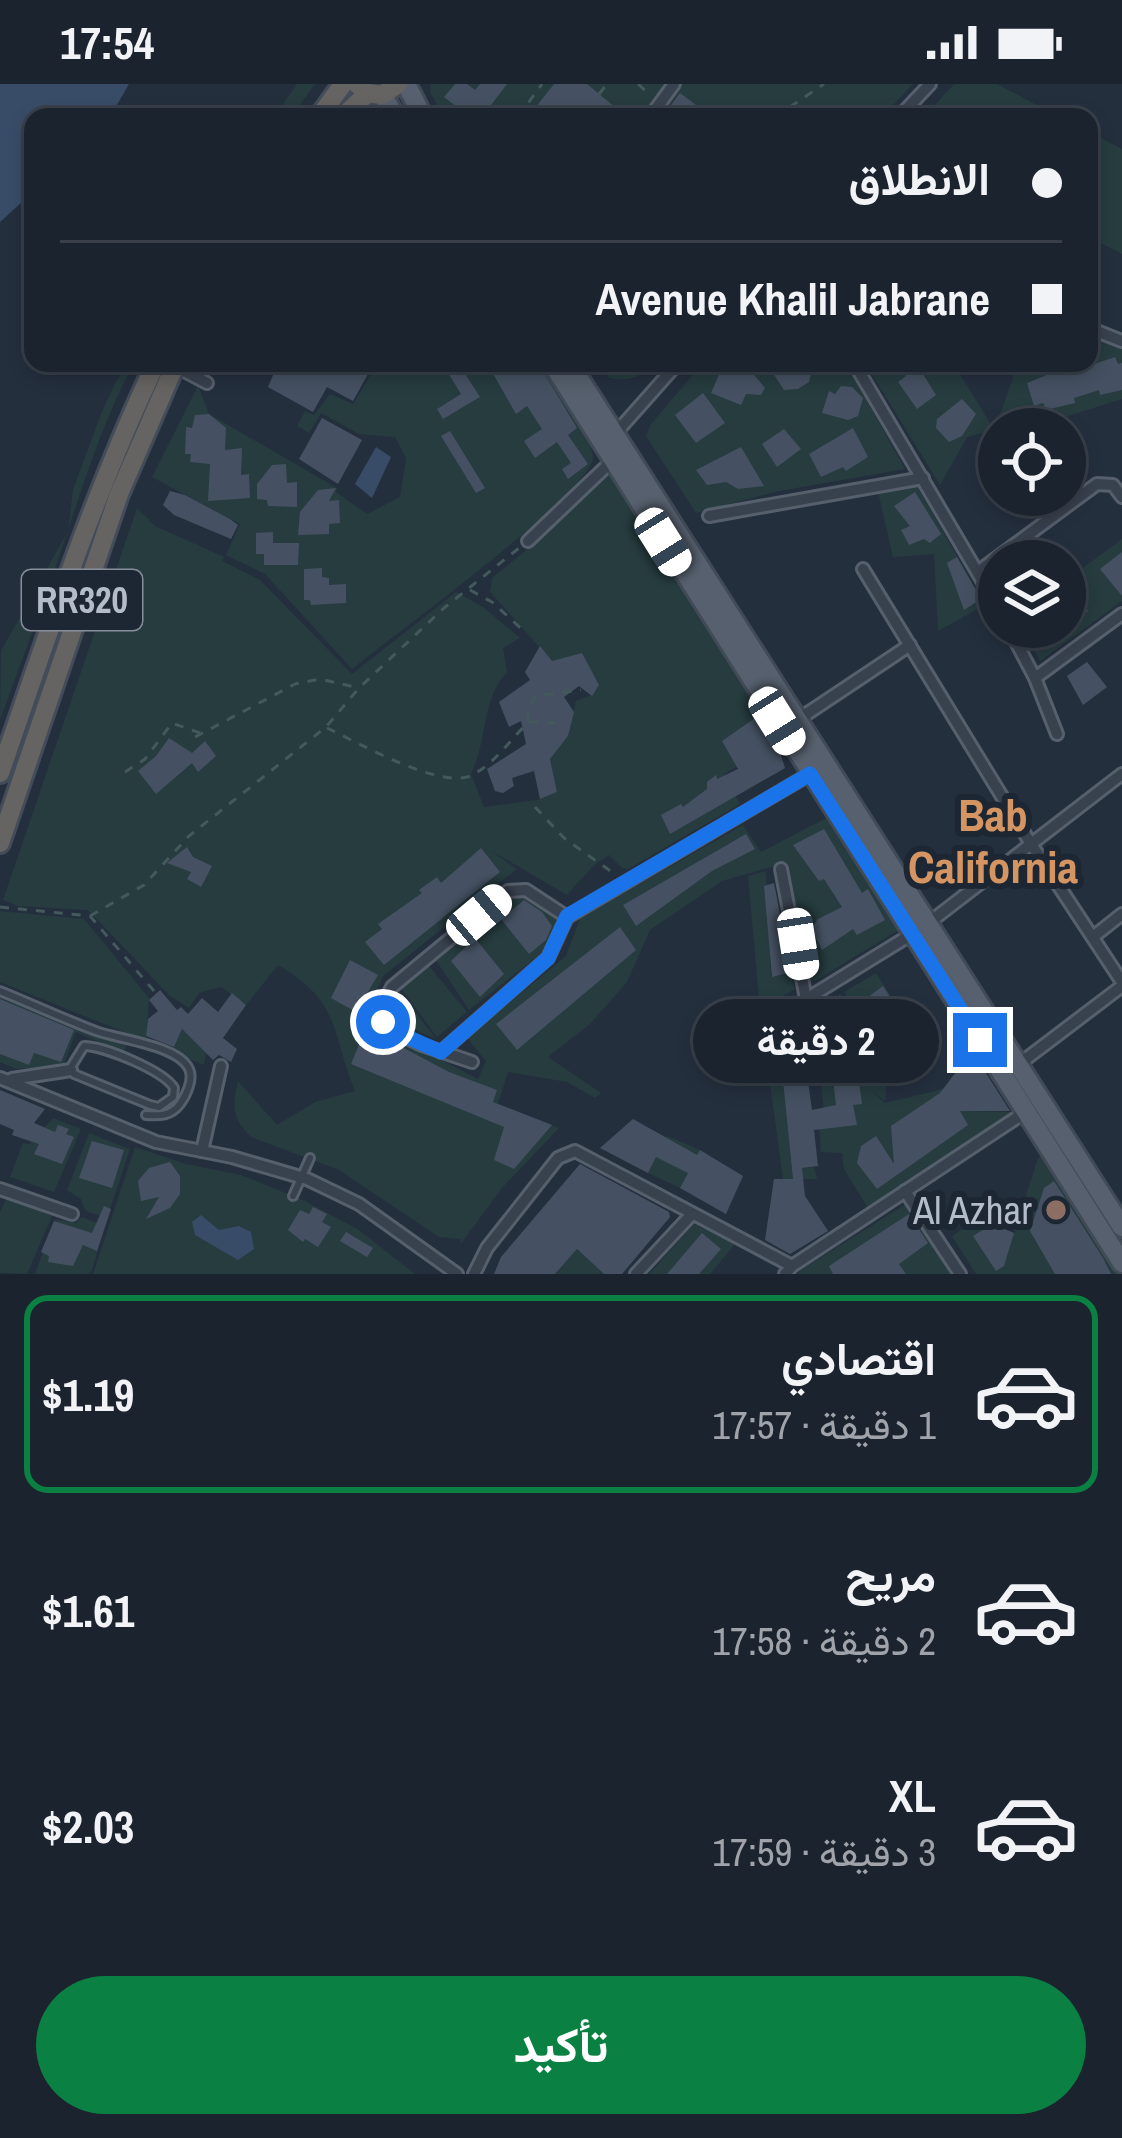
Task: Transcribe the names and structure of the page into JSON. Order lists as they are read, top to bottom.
{
  "streets": {
    "highway": ["RR320"]
  },
  "districts": ["Bab California"],
  "places": ["Al Azhar"],
  "page": {
    "status": "17:54",
    "banner": ["الانطلاق", "Avenue Khalil Jabrane"],
    "bubble": "2 دقيقة",
    "list": [
      {
        "name": "اقتصادي",
        "note": "1 دقيقة · 17:57",
        "value": "$1.19"
      },
      {
        "name": "مريح",
        "note": "2 دقيقة · 17:58",
        "value": "$1.61"
      },
      {
        "name": "XL",
        "note": "3 دقيقة · 17:59",
        "value": "$2.03"
      }
    ],
    "buttons": "تأكيد"
  }
}
